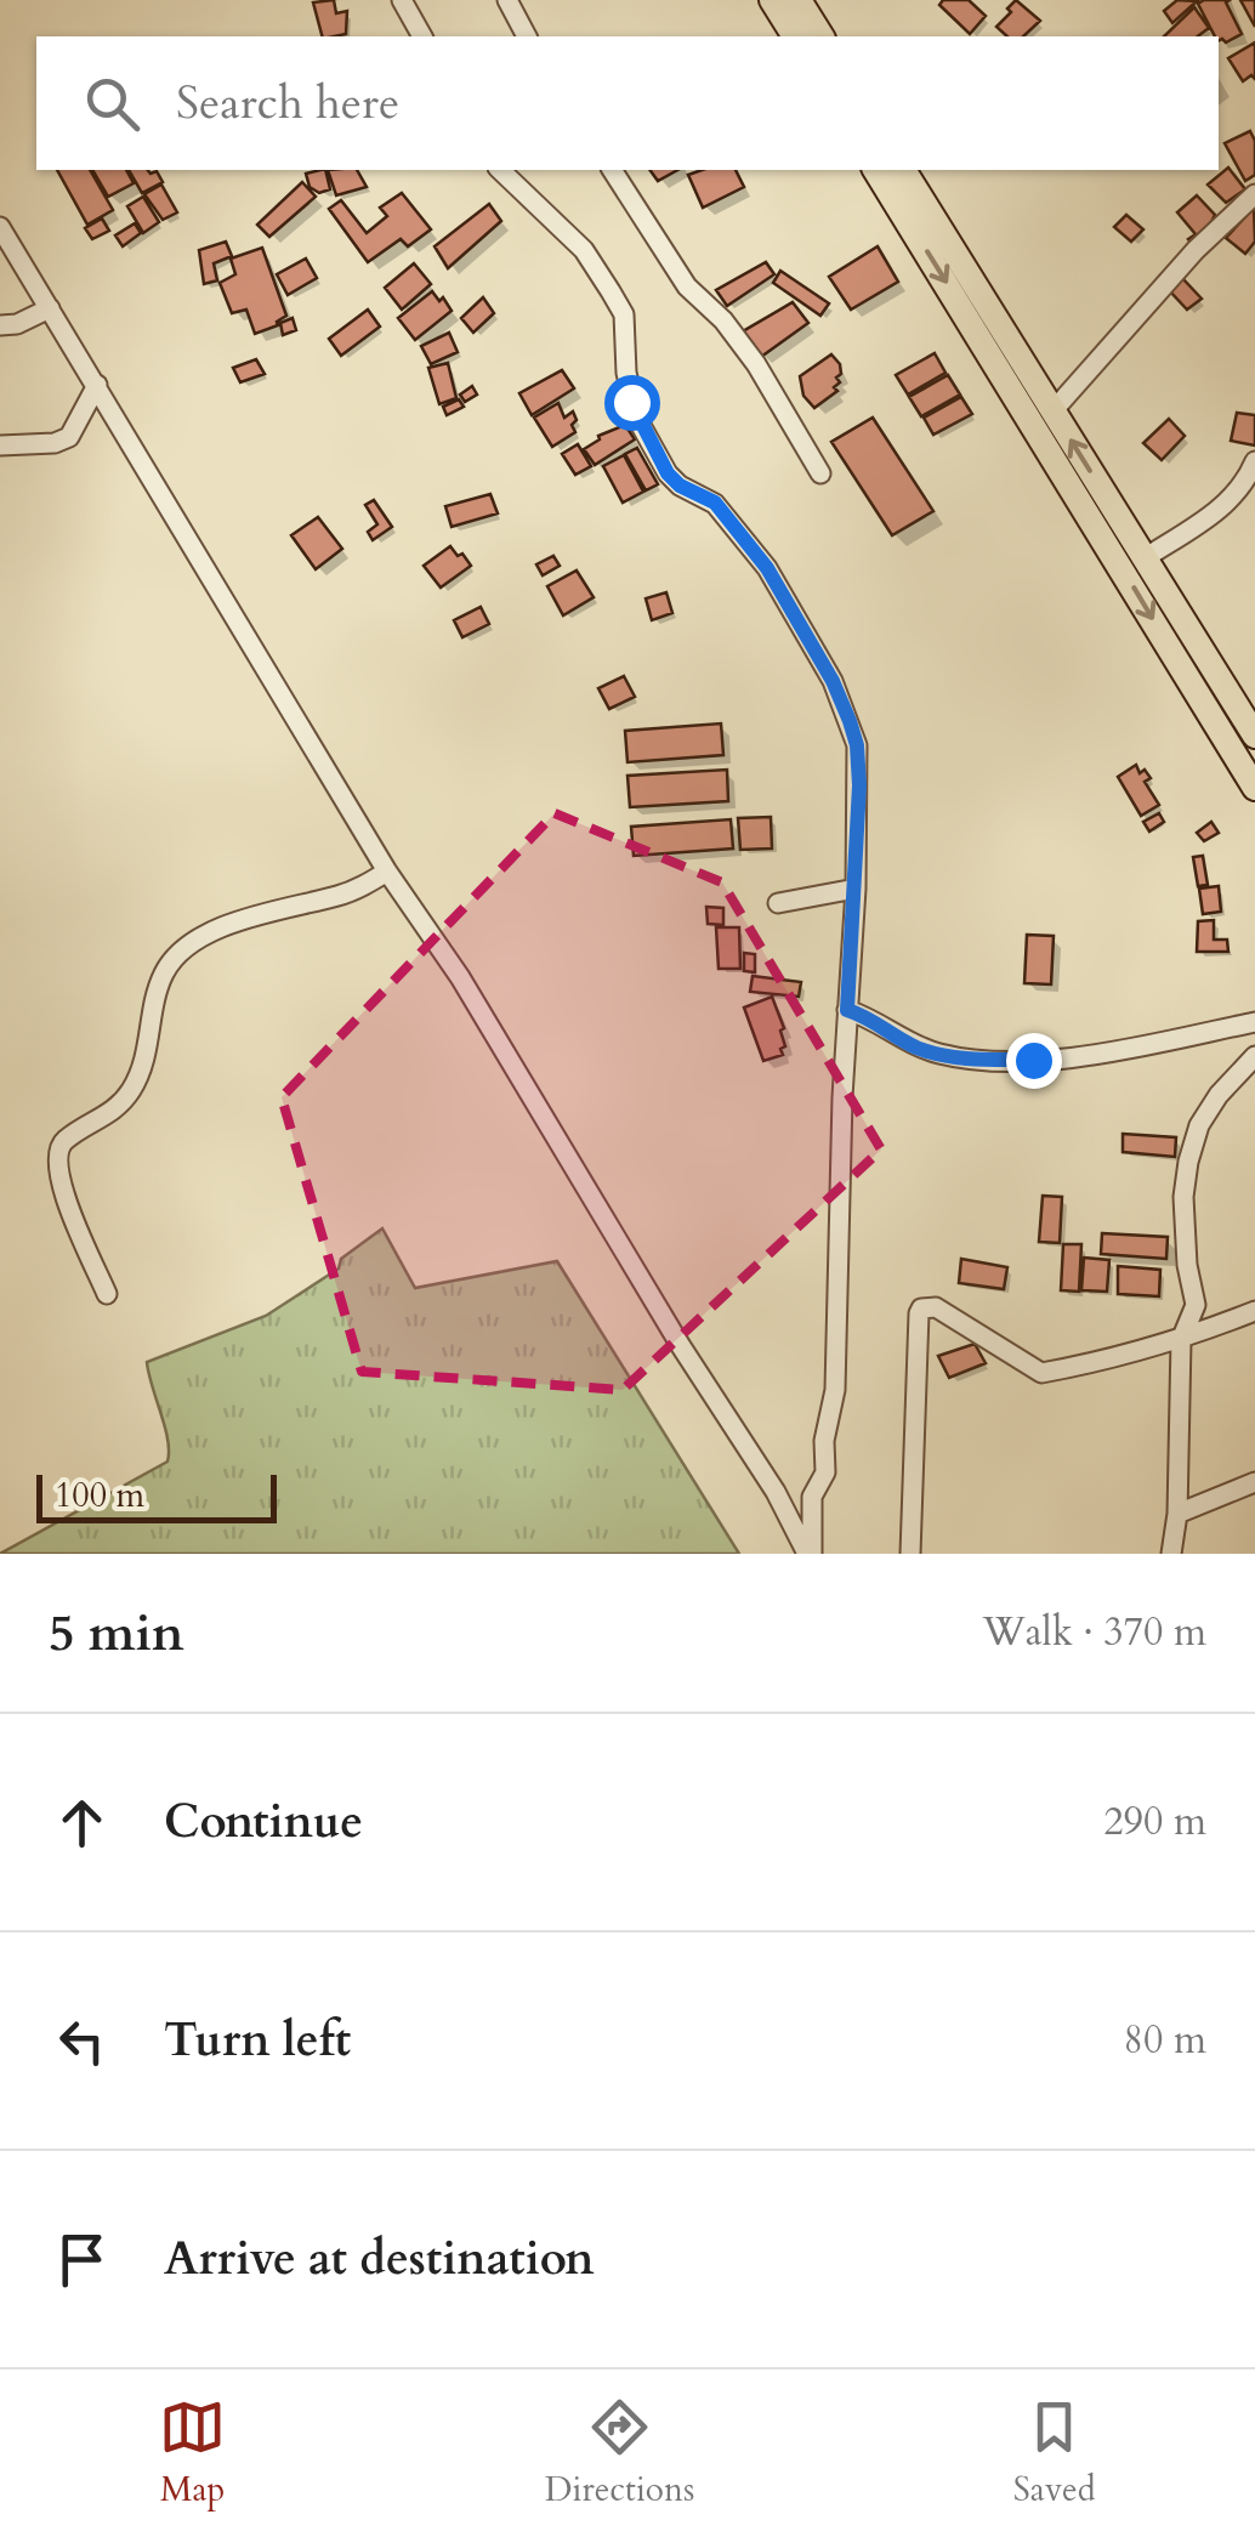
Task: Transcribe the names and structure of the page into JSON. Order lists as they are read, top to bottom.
{
  "scale_bar": "100 m",
  "page": {
    "search": "Search here",
    "scale": "100 m",
    "heading": ["5 min", "Walk · 370 m"],
    "list": [
      ["Continue", "290 m"],
      ["Turn left", "80 m"],
      "Arrive at destination"
    ],
    "nav": ["Map", "Directions", "Saved"]
  }
}
